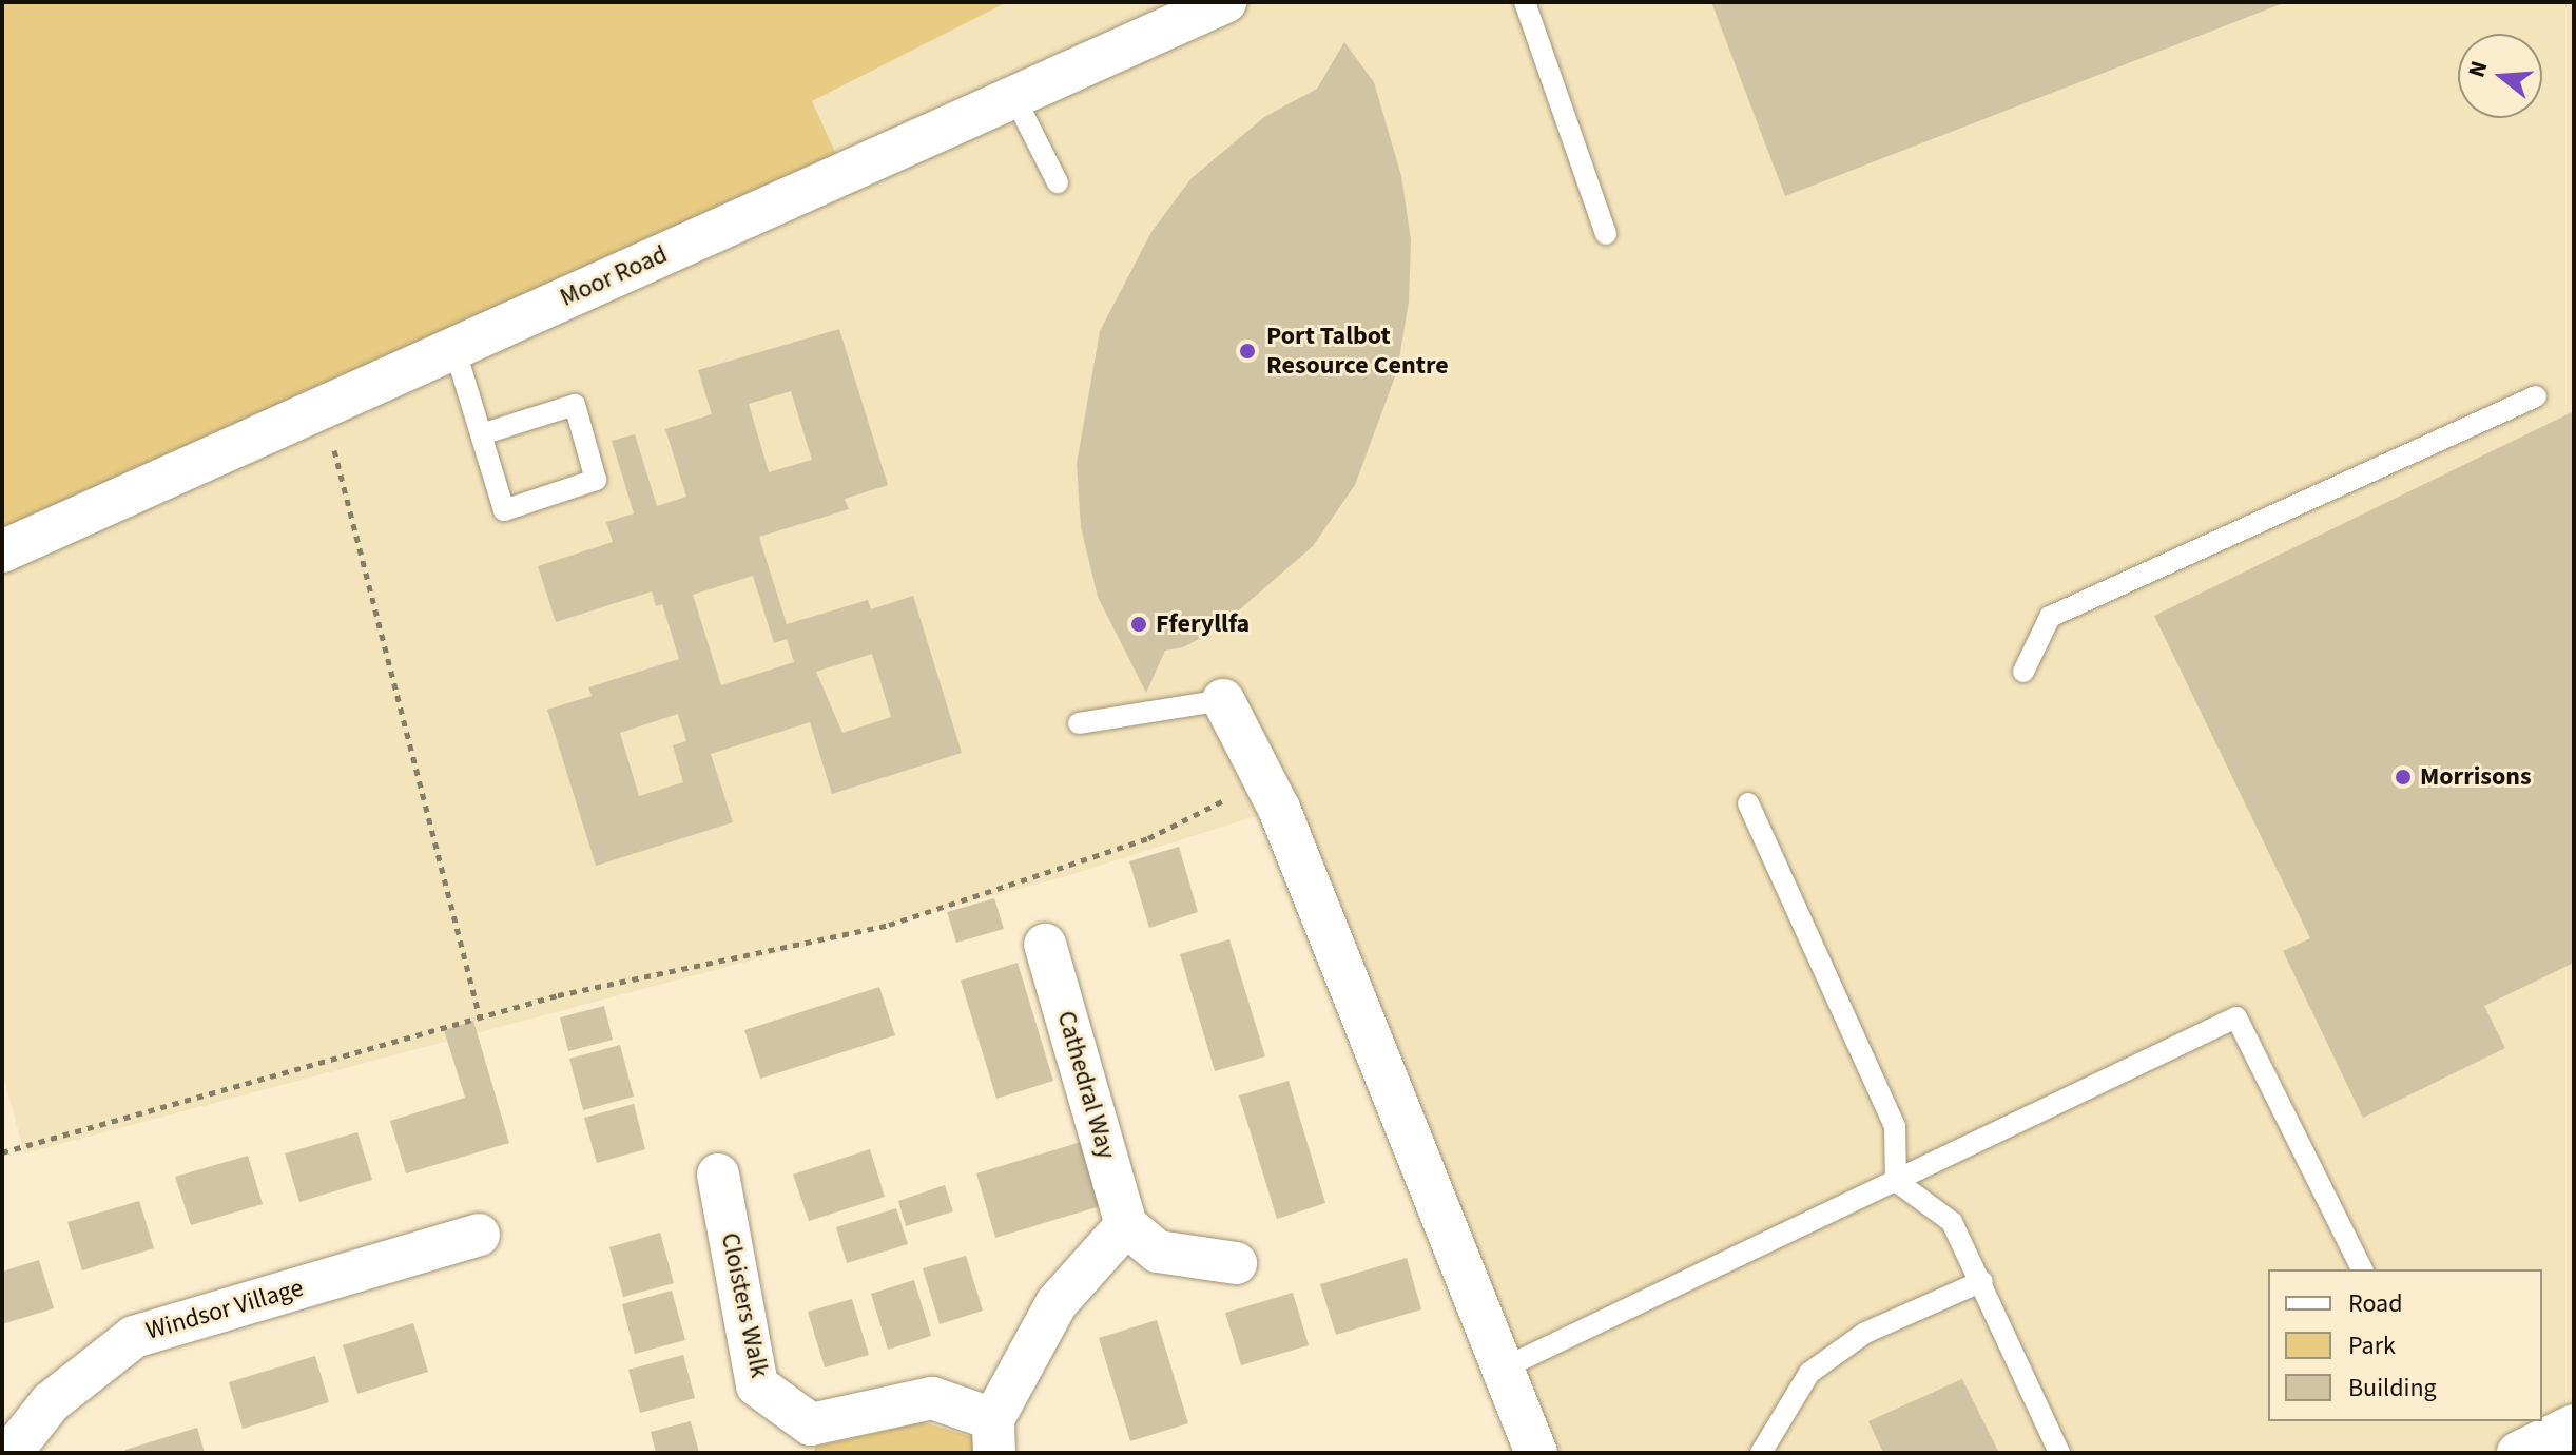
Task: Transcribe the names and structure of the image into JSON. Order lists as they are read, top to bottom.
{
  "streets": {
    "street": [
      "Moor Road",
      "Cathedral Way",
      "Cloisters Walk",
      "Windsor Village"
    ]
  },
  "places": ["Port Talbot Resource Centre", "Fferyllfa", "Morrisons"],
  "legend": ["Road", "Park", "Building"],
  "north": "left"
}
